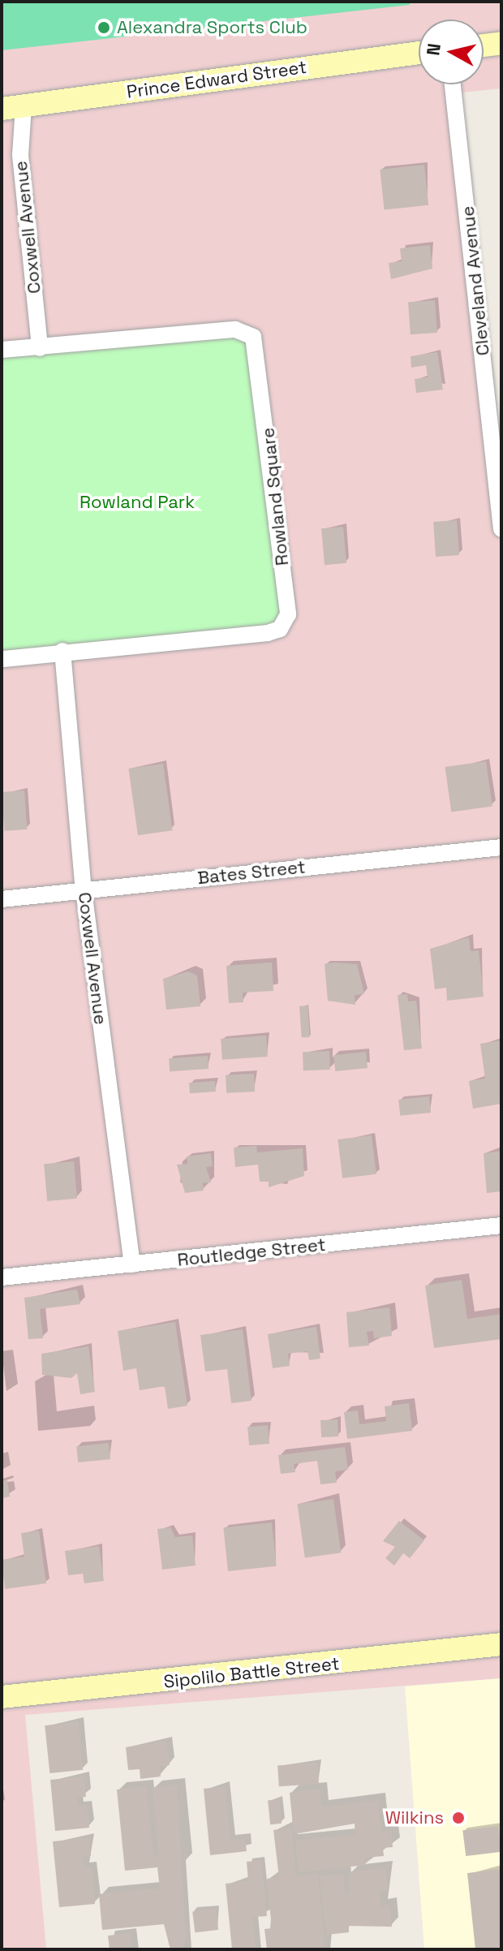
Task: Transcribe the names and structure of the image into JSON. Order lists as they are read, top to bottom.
{
  "streets": {
    "main road": ["Prince Edward Street", "Sipolilo Battle Street"],
    "street": [
      "Coxwell Avenue",
      "Cleveland Avenue",
      "Rowland Square",
      "Bates Street",
      "Routledge Street"
    ]
  },
  "crossings": [
    ["Prince Edward Street", "Coxwell Avenue"],
    ["Coxwell Avenue", "Rowland Square"],
    ["Coxwell Avenue", "Bates Street"],
    ["Coxwell Avenue", "Routledge Street"]
  ],
  "parks": ["Rowland Park"],
  "places": ["Alexandra Sports Club", "Wilkins"],
  "north": "left"
}
